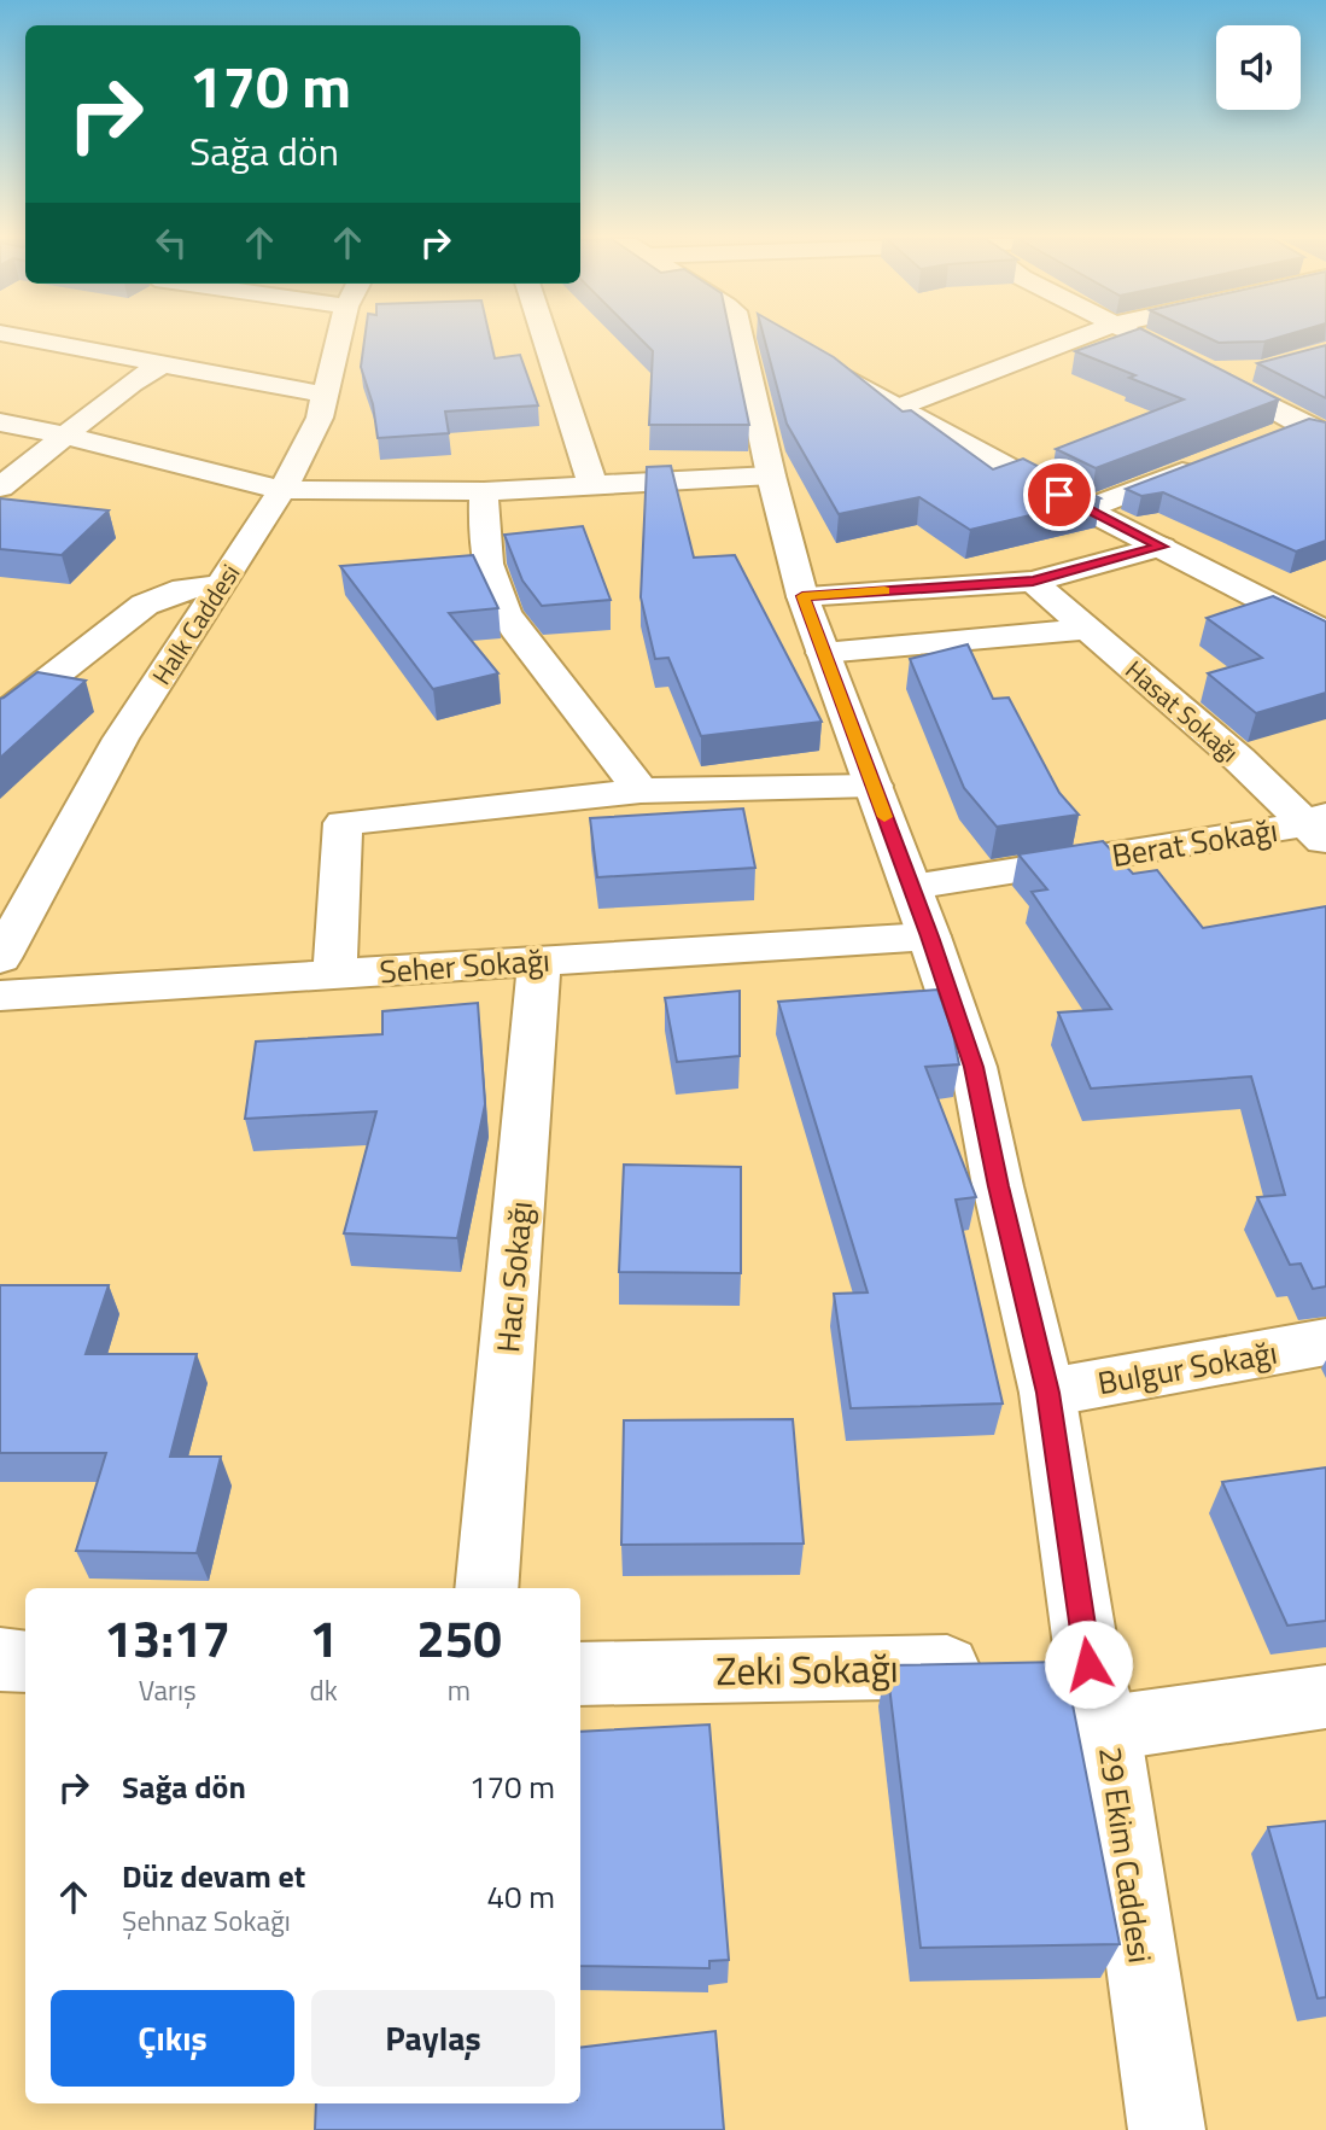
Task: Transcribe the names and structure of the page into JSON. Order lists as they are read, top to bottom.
{
  "streets": {
    "street": [
      "Halk Caddesi",
      "Hasat Sokağı",
      "Berat Sokağı",
      "Seher Sokağı",
      "Hacı Sokağı",
      "Bulgur Sokağı",
      "Zeki Sokağı",
      "29 Ekim Caddesi"
    ]
  },
  "crossings": [
    ["Hasat Sokağı", "Berat Sokağı"],
    ["Berat Sokağı", "29 Ekim Caddesi"],
    ["Seher Sokağı", "Hacı Sokağı"],
    ["Seher Sokağı", "29 Ekim Caddesi"],
    ["Bulgur Sokağı", "29 Ekim Caddesi"],
    ["Zeki Sokağı", "29 Ekim Caddesi"]
  ],
  "page": {
    "turn": ["170 m", "Sağa dön"],
    "eta": [
      "13:17",
      "Varış",
      "1",
      "dk",
      "250",
      "m"
    ],
    "list": [
      {
        "name": "Sağa dön",
        "value": "170 m"
      },
      {
        "name": "Düz devam et",
        "note": "Şehnaz Sokağı",
        "value": "40 m"
      }
    ],
    "buttons": ["Çıkış", "Paylaş"]
  }
}
